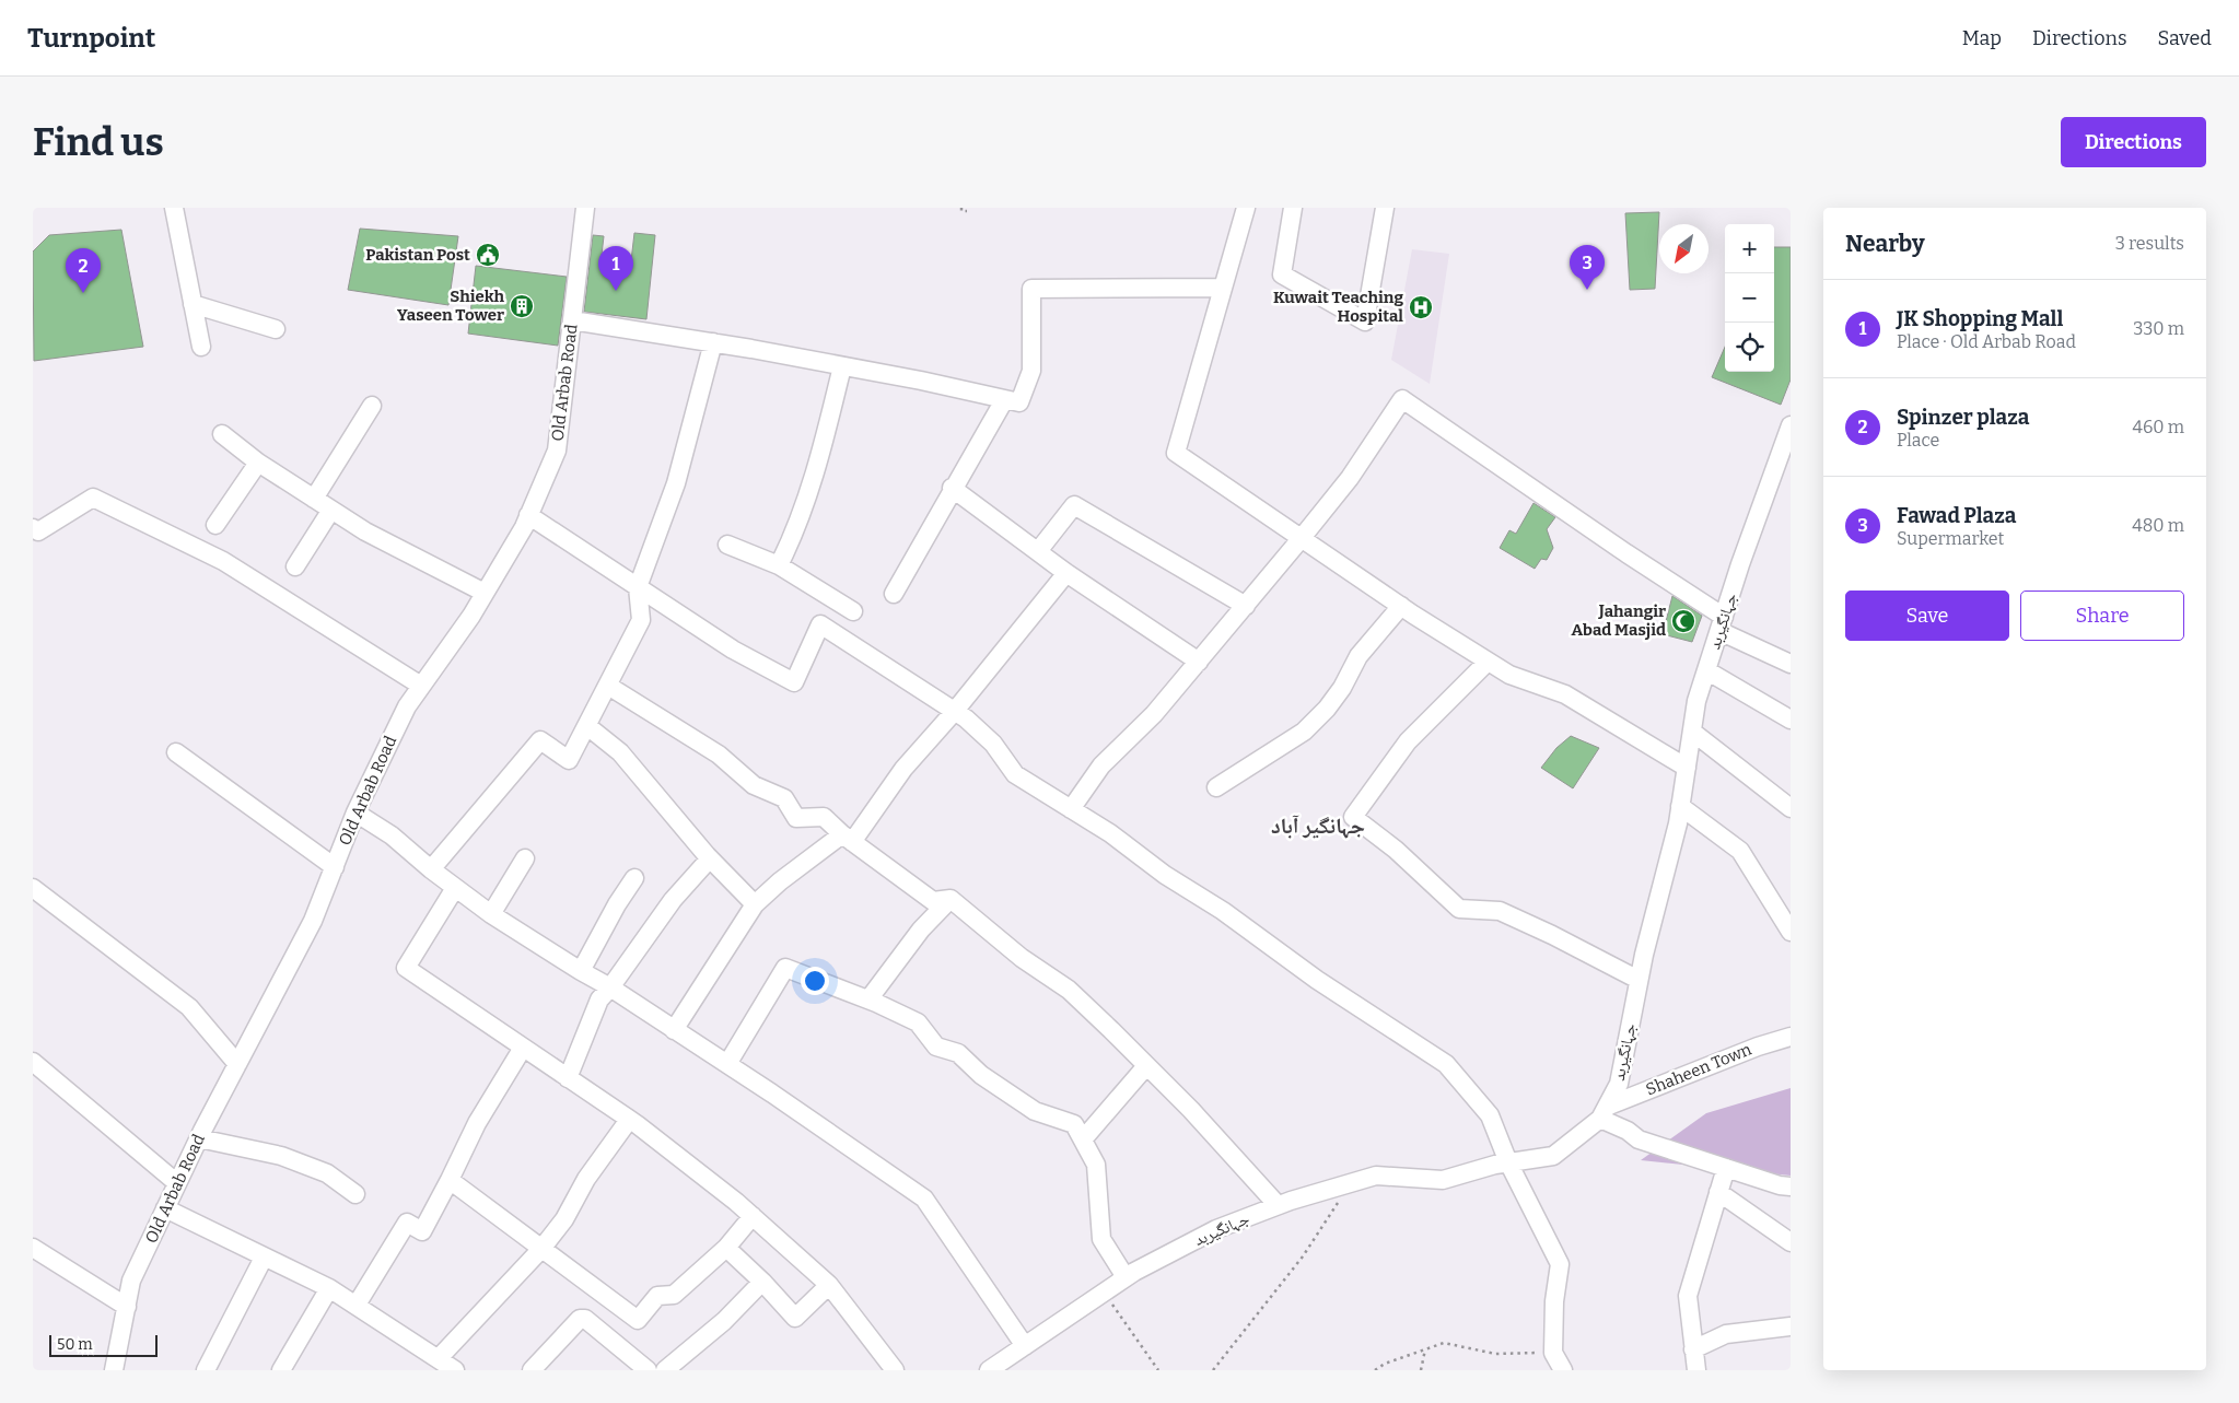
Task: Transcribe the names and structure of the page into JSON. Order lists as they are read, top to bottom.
{
  "streets": {
    "street": ["Old Arbab Road", "جہانگیربد", "Shaheen Town"]
  },
  "crossings": [
    ["جہانگیربد", "Shaheen Town"]
  ],
  "districts": ["جہانگیر آباد"],
  "places": {
    "public building": ["Pakistan Post"],
    "building": ["Shiekh Yaseen Tower"],
    "hospital": ["Kuwait Teaching Hospital"],
    "mosque": ["Jahangir Abad Masjid"]
  },
  "scale_bar": "50 m",
  "north": "bottom left",
  "page": {
    "header": "Turnpoint",
    "nav": ["Map", "Directions", "Saved"],
    "buttons": [
      "Directions",
      ["Save", "Share"]
    ],
    "title": "Find us",
    "heading": ["Nearby", "3 results"],
    "map_buttons": ["+", "−"],
    "pins": ["3", "1", "2"],
    "list": [
      {
        "mark": "1",
        "name": "JK Shopping Mall",
        "note": "Place · Old Arbab Road",
        "value": "330 m"
      },
      {
        "mark": "2",
        "name": "Spinzer plaza",
        "note": "Place",
        "value": "460 m"
      },
      {
        "mark": "3",
        "name": "Fawad Plaza",
        "note": "Supermarket",
        "value": "480 m"
      }
    ],
    "scale": "50 m"
  }
}
